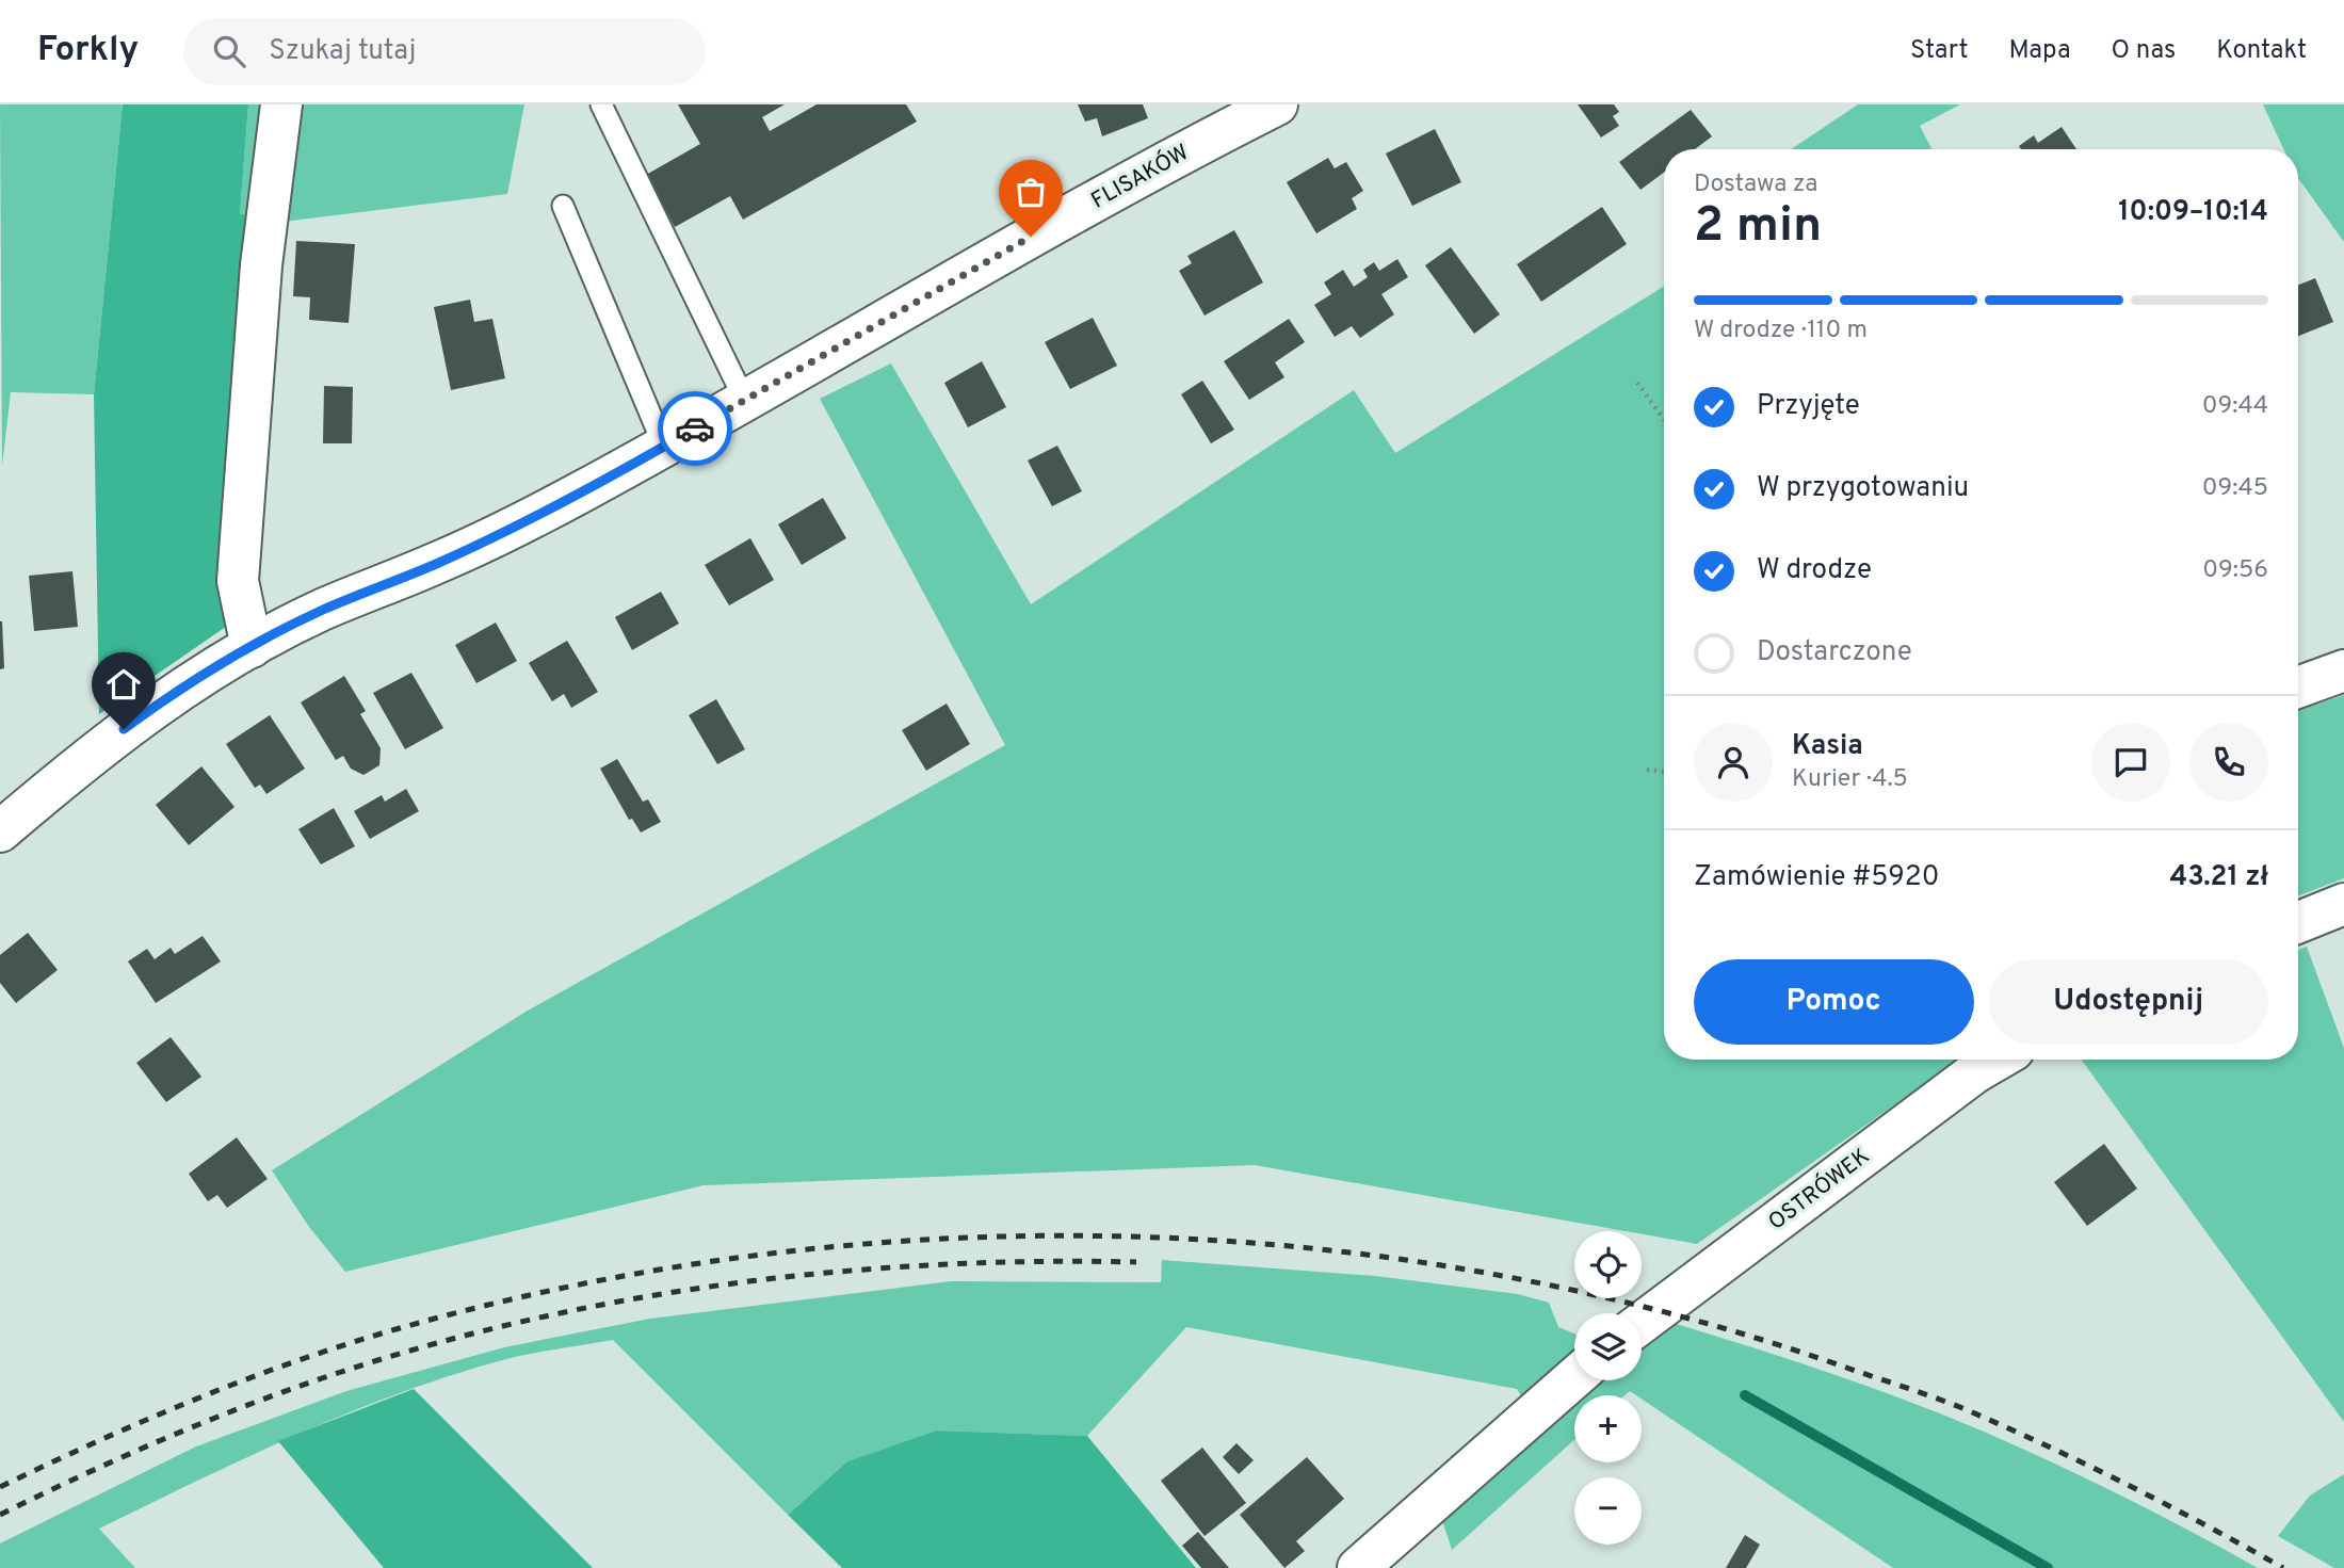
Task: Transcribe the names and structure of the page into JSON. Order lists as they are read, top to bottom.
{
  "streets": {
    "street": ["FLISAKÓW", "OSTRÓWEK"]
  },
  "page": {
    "header": "Forkly",
    "search": "Szukaj tutaj",
    "nav": [
      "Start",
      "Mapa",
      "O nas",
      "Kontakt"
    ],
    "heading": ["2 min", "Dostawa za", "10:09–10:14"],
    "panel": [
      "Kasia",
      "Kurier · 4.5",
      "Zamówienie #5920",
      "43.21 zł"
    ],
    "bar": "W drodze · 110 m",
    "list": [
      ["Przyjęte", "09:44"],
      ["W przygotowaniu", "09:45"],
      ["W drodze", "09:56"],
      "Dostarczone"
    ],
    "buttons": ["Pomoc", "Udostępnij"],
    "map_buttons": ["+", "−"]
  }
}
